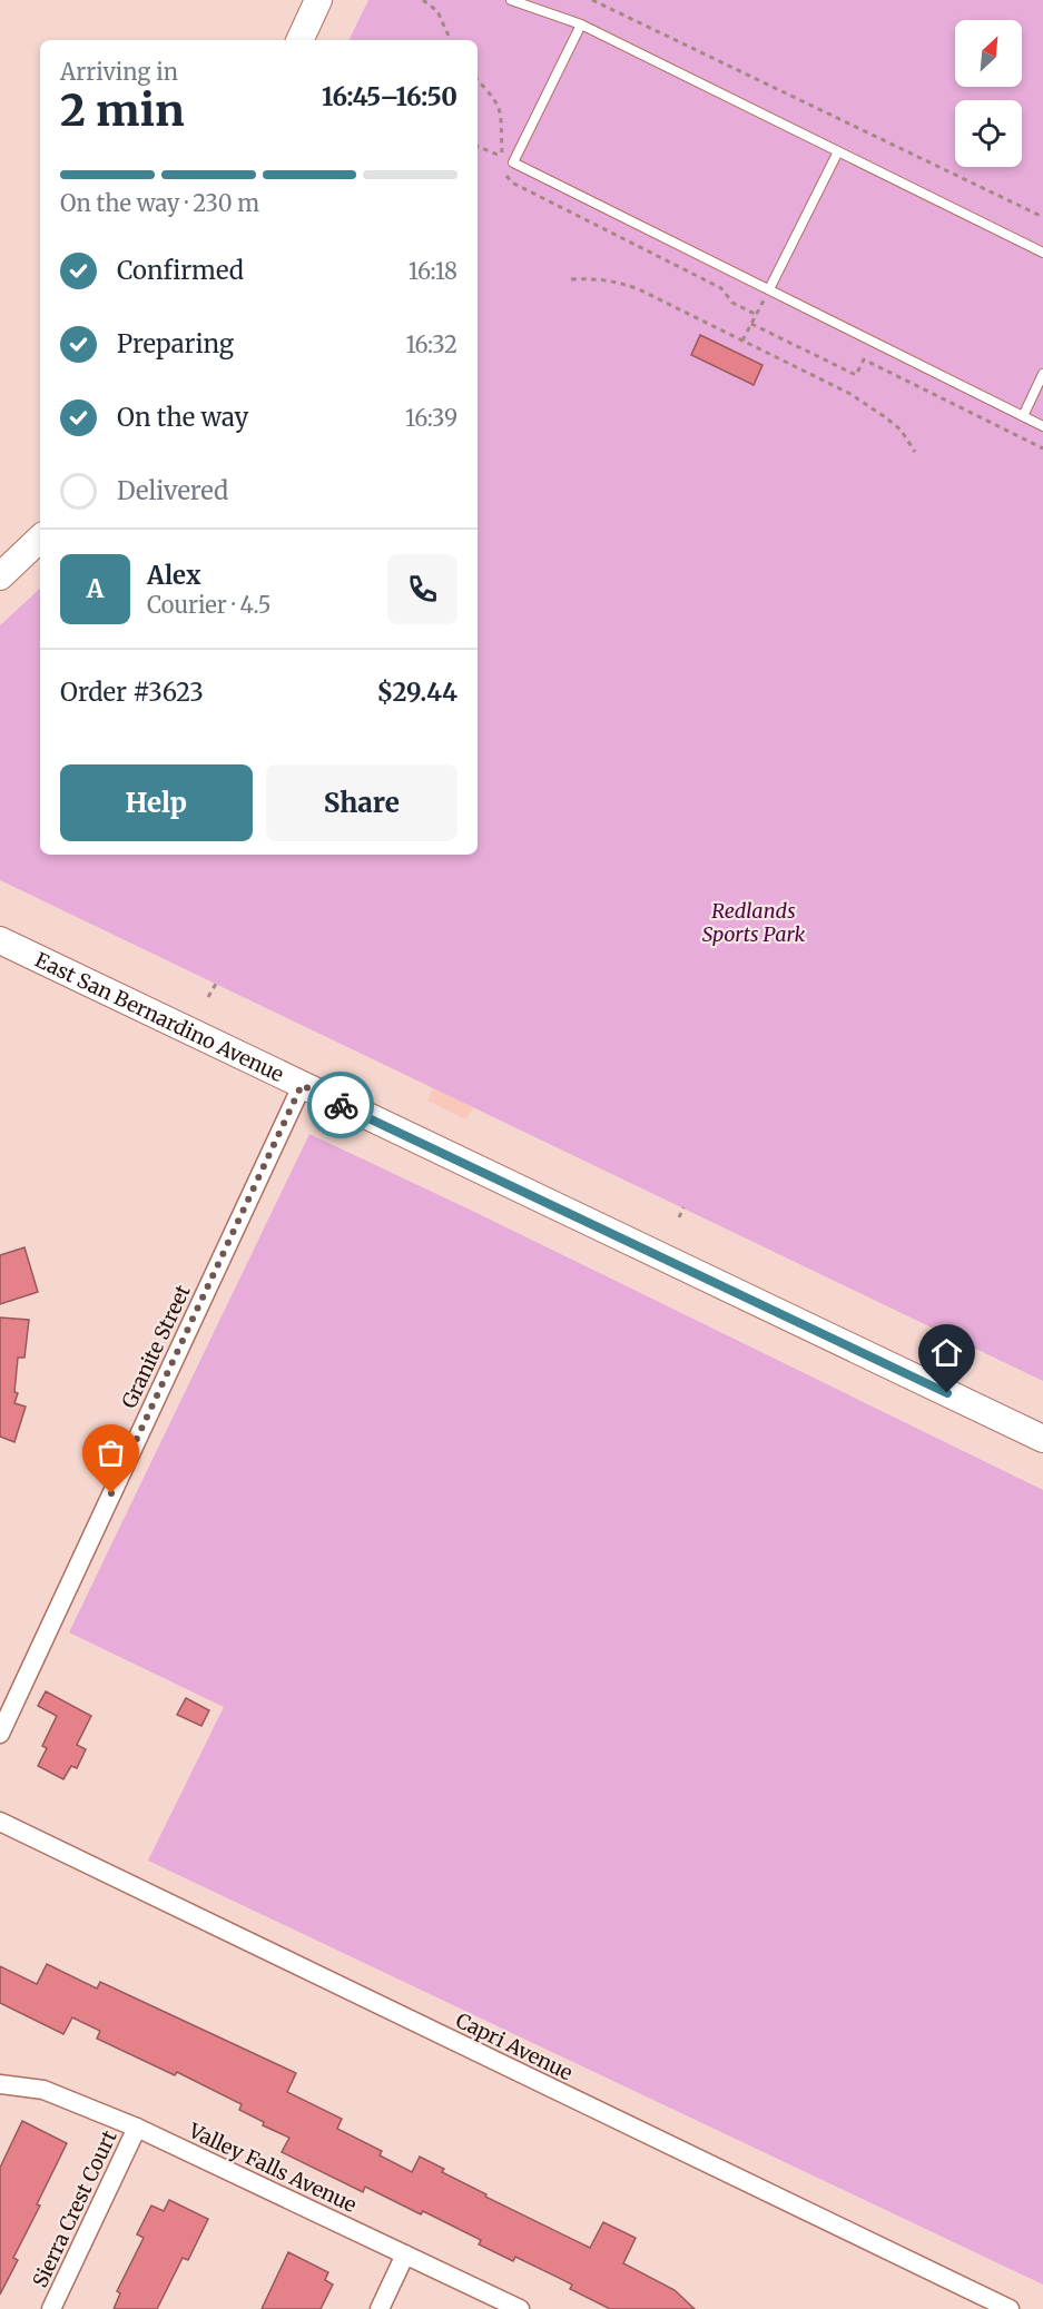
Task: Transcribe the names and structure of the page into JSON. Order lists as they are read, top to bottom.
{
  "streets": {
    "street": [
      "East San Bernardino Avenue",
      "Granite Street",
      "Capri Avenue",
      "Valley Falls Avenue",
      "Sierra Crest Court"
    ]
  },
  "crossings": [
    ["East San Bernardino Avenue", "Granite Street"],
    ["Valley Falls Avenue", "Sierra Crest Court"]
  ],
  "parks": ["Redlands Sports Park"],
  "north": "top right",
  "page": {
    "heading": ["2 min", "Arriving in", "16:45–16:50"],
    "panel": [
      "Alex",
      "Courier · 4.5",
      "Order #3623",
      "$29.44"
    ],
    "bar": "On the way · 230 m",
    "list": [
      ["Confirmed", "16:18"],
      ["Preparing", "16:32"],
      ["On the way", "16:39"],
      "Delivered"
    ],
    "round": "A",
    "buttons": ["Help", "Share"]
  }
}
